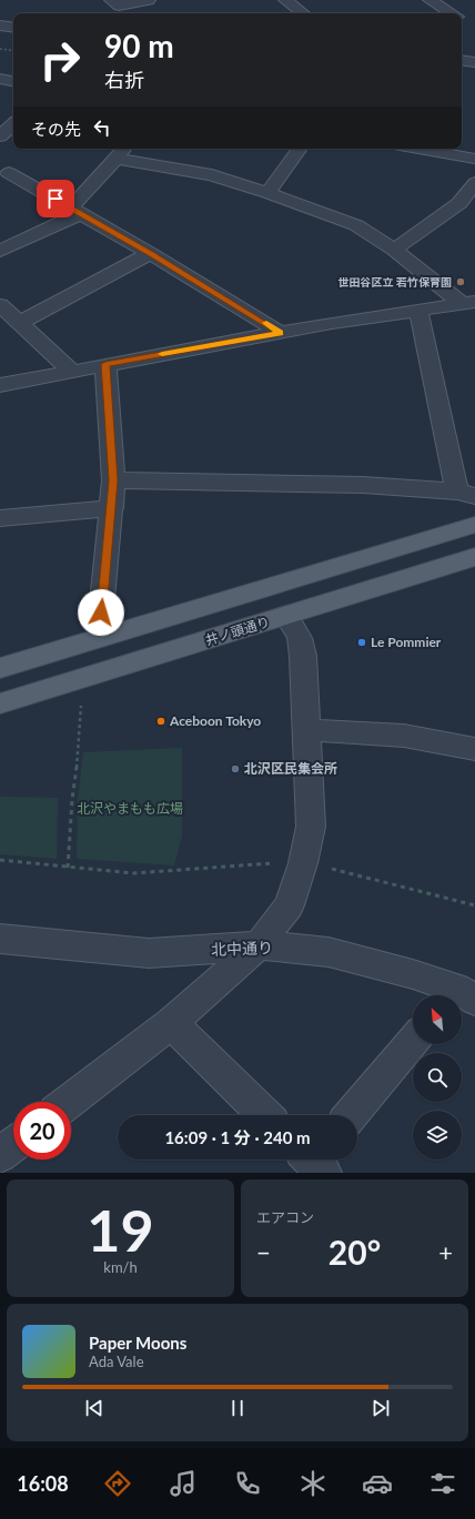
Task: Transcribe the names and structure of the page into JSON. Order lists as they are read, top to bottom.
{
  "streets": {
    "main road": ["井ノ頭通り"],
    "street": ["北中通り"]
  },
  "parks": ["北沢やまもも広場"],
  "places": [
    "世田谷区立 若竹保育園",
    "Le Pommier",
    "Aceboon Tokyo",
    "北沢区民集会所"
  ],
  "north": "top left",
  "page": {
    "turn": ["90 m", "右折"],
    "then": "その先",
    "limit": "20",
    "trip": "16:09 · 1 分 · 240 m",
    "tile": [
      ["19", "km/h"],
      "エアコン"
    ],
    "heat": ["−", "20°", "+"],
    "song": ["Paper Moons", "Ada Vale"],
    "tabs": "16:08"
  }
}
